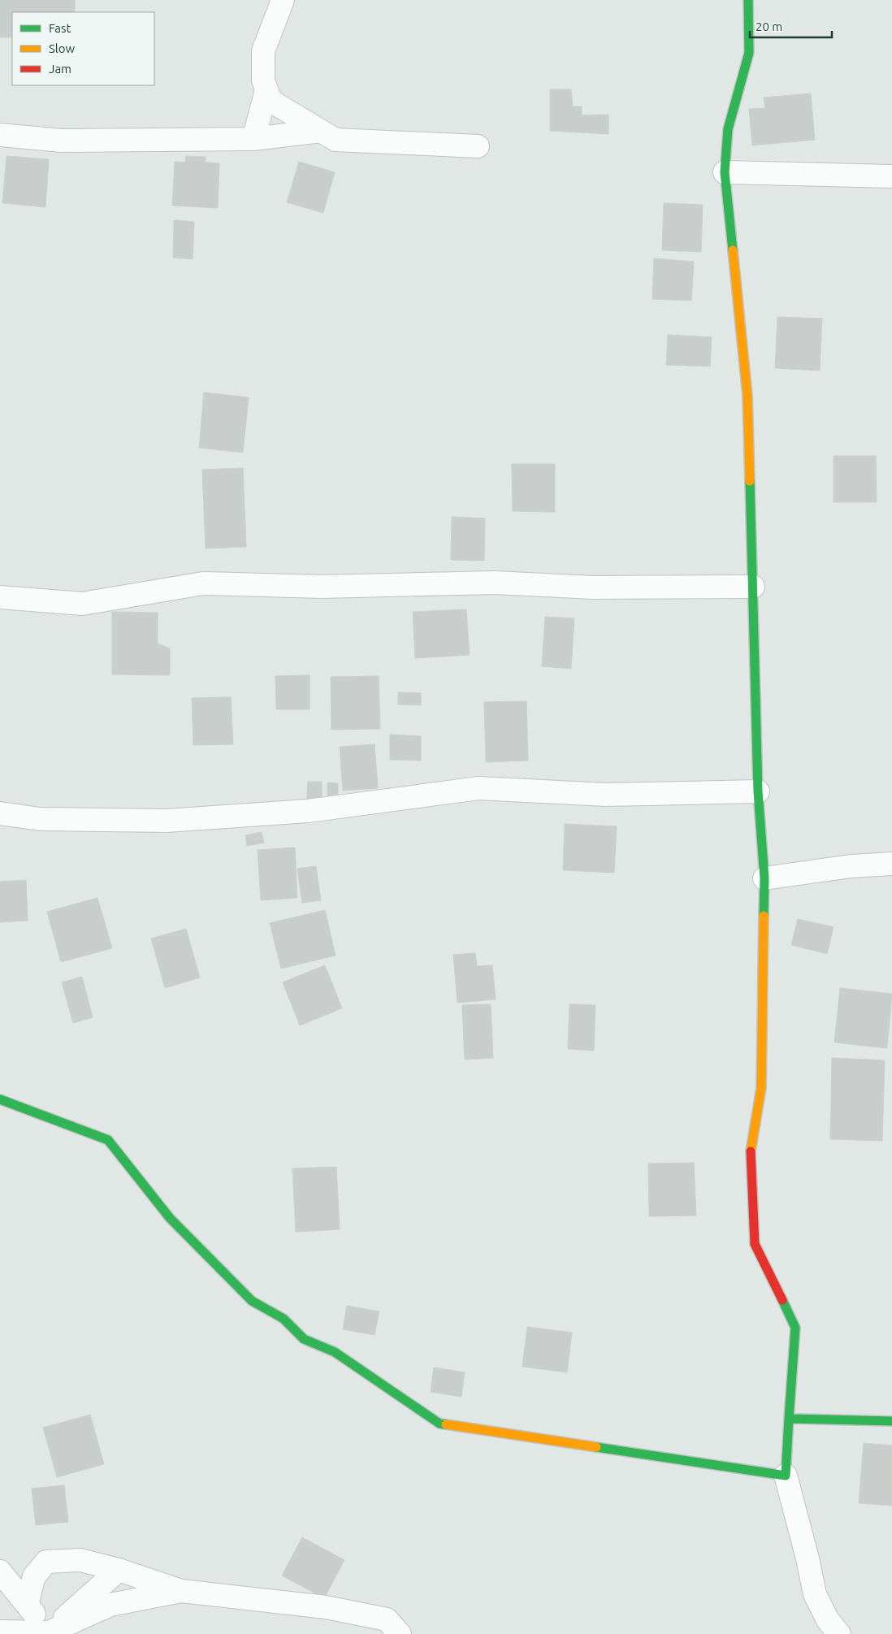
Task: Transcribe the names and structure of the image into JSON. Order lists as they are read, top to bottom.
{
  "legend": ["Fast", "Slow", "Jam"],
  "scale_bar": "20 m"
}
